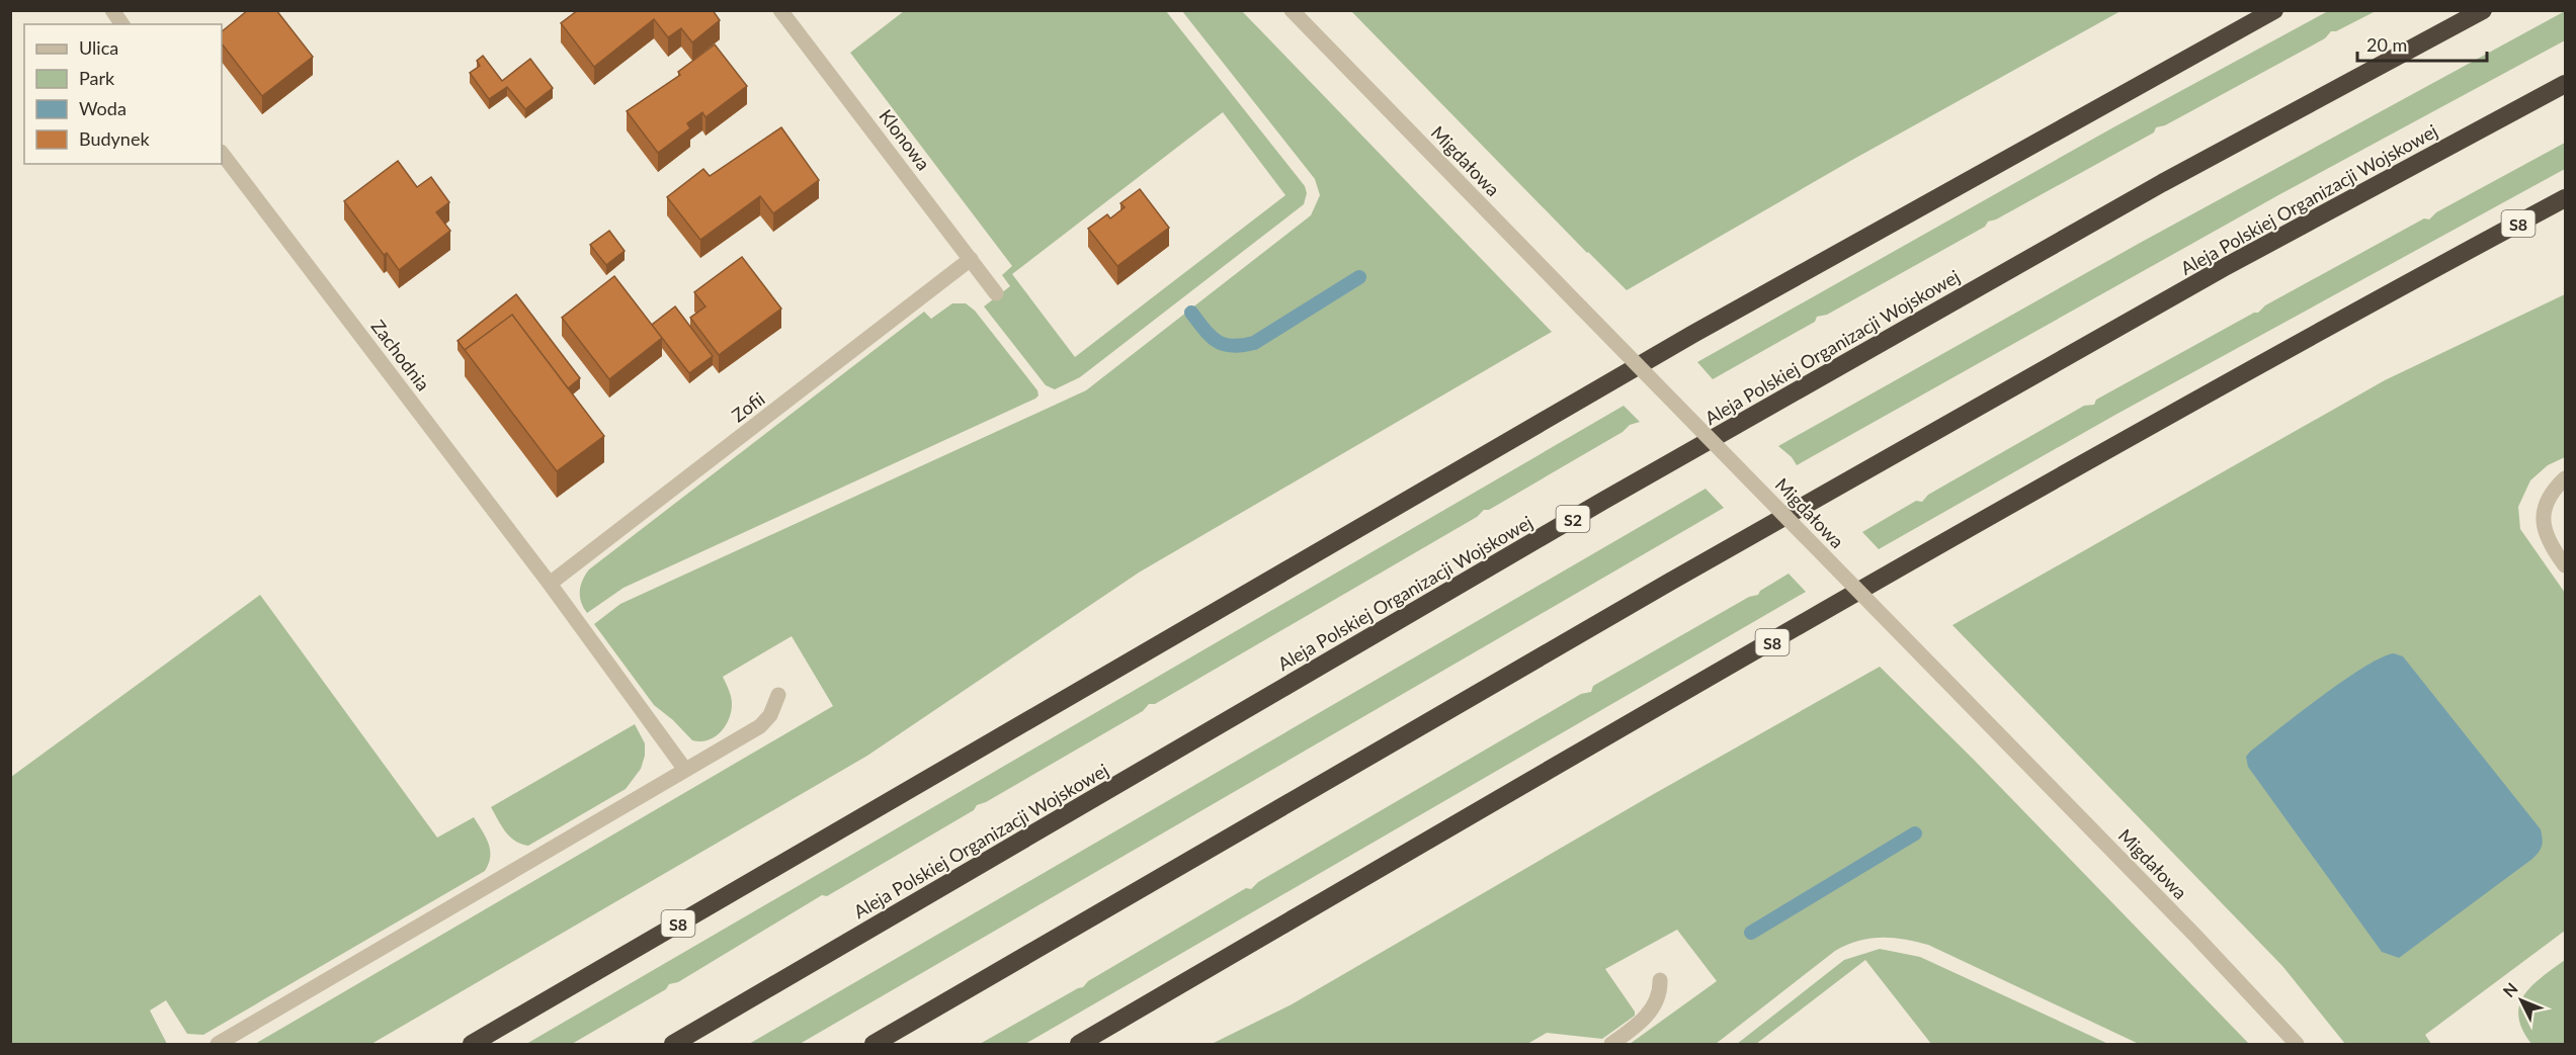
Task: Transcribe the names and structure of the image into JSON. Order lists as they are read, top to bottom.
{
  "streets": {
    "highway": ["Aleja Polskiej Organizacji Wojskowej", "S8", "S2"],
    "street": [
      "Klonowa",
      "Migdałowa",
      "Zachodnia",
      "Zofii"
    ]
  },
  "crossings": [
    ["Klonowa", "Zofii"],
    ["Zachodnia", "Zofii"]
  ],
  "legend": [
    "Ulica",
    "Park",
    "Woda",
    "Budynek"
  ],
  "scale_bar": "20 m",
  "north": "top left"
}
